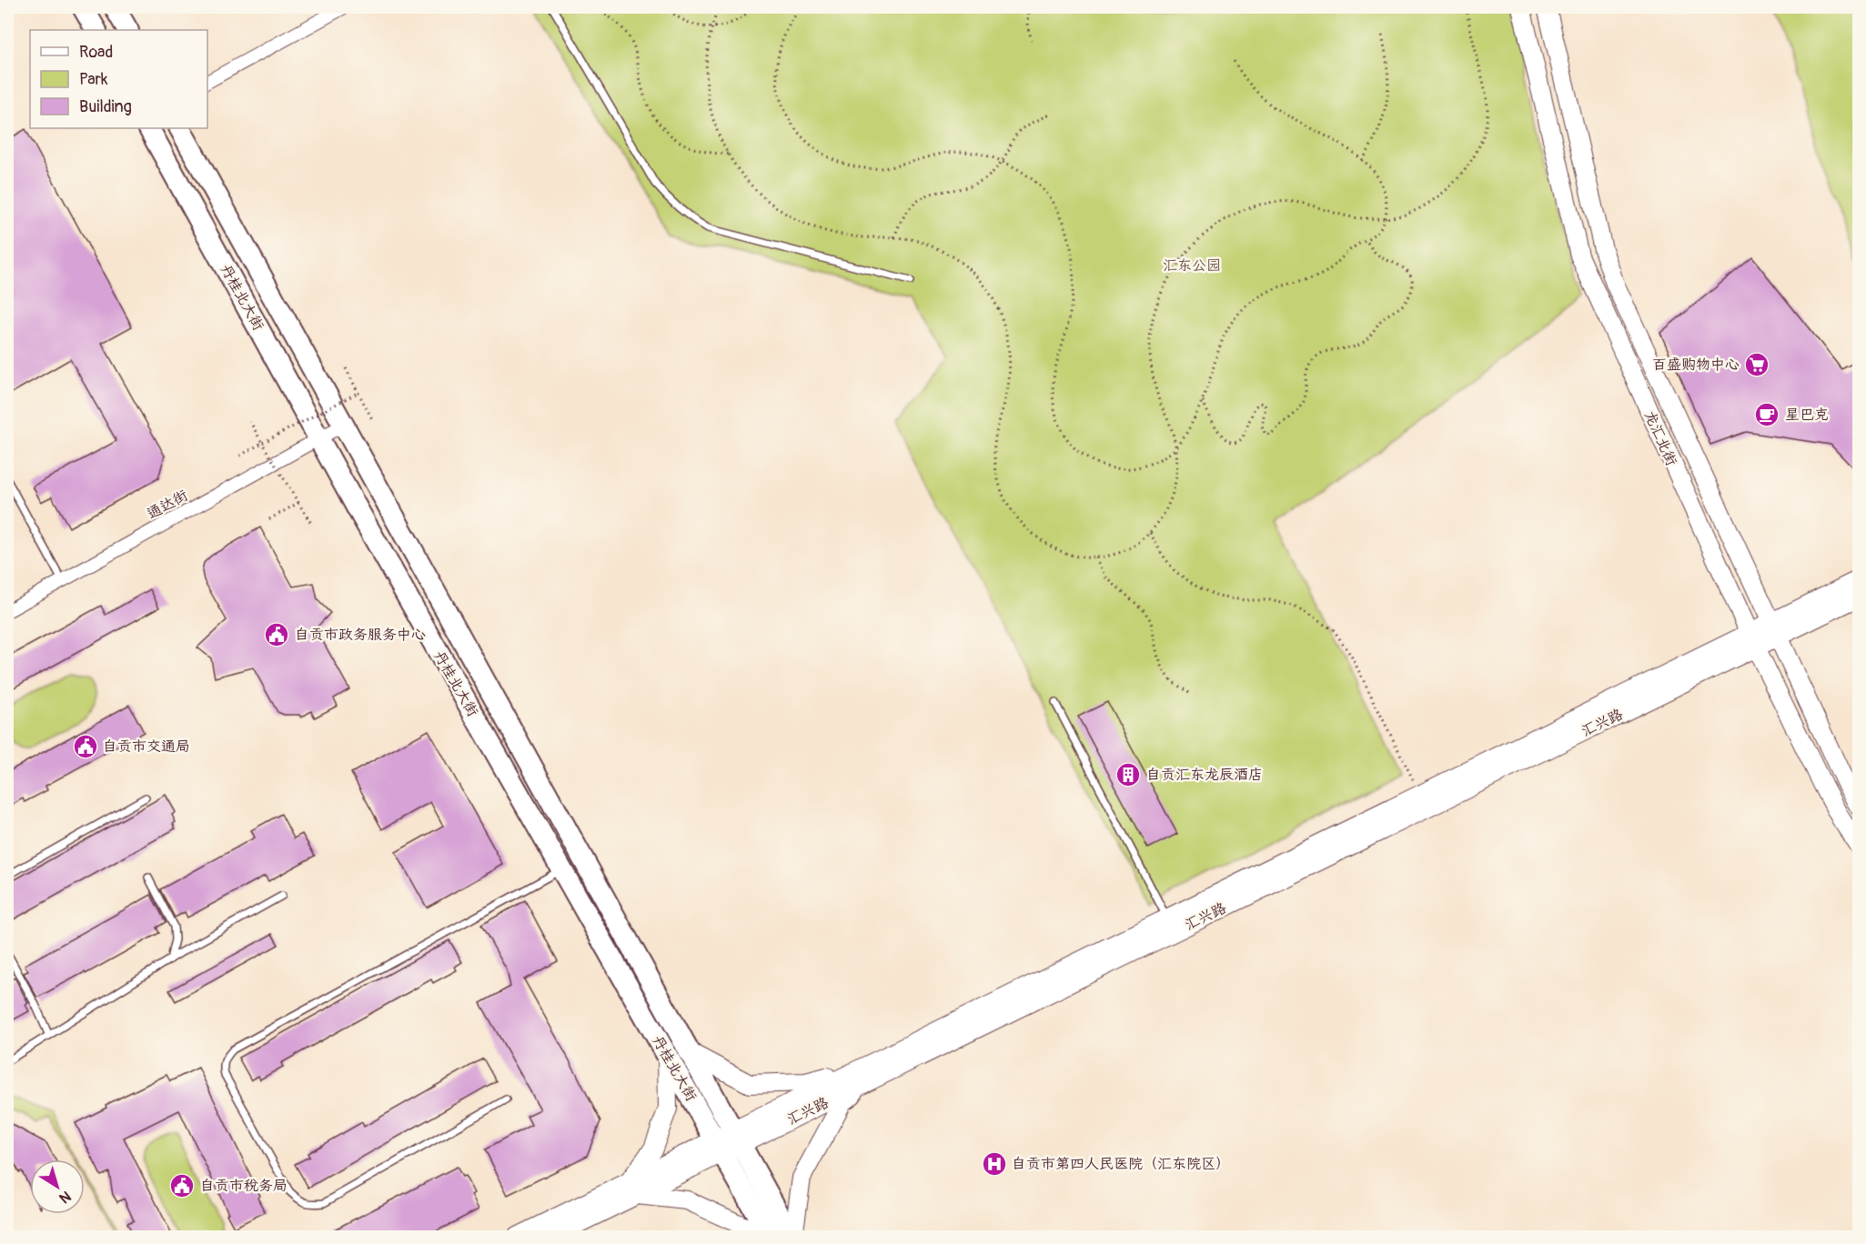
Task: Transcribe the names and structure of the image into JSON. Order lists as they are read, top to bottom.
{
  "streets": {
    "main road": ["丹桂北大街", "龙汇北街", "汇兴路"],
    "street": ["通达街"]
  },
  "crossings": [
    ["丹桂北大街", "通达街"],
    ["丹桂北大街", "汇兴路"],
    ["龙汇北街", "汇兴路"]
  ],
  "parks": ["汇东公园"],
  "places": {
    "supermarket": ["百盛购物中心"],
    "cafe": ["星巴克"],
    "public building": ["自贡市政务服务中心", "自贡市交通局", "自贡市税务局"],
    "building": ["自贡汇东龙辰酒店"],
    "hospital": ["自贡市第四人民医院（汇东院区）"]
  },
  "legend": ["Road", "Park", "Building"],
  "north": "bottom right"
}
